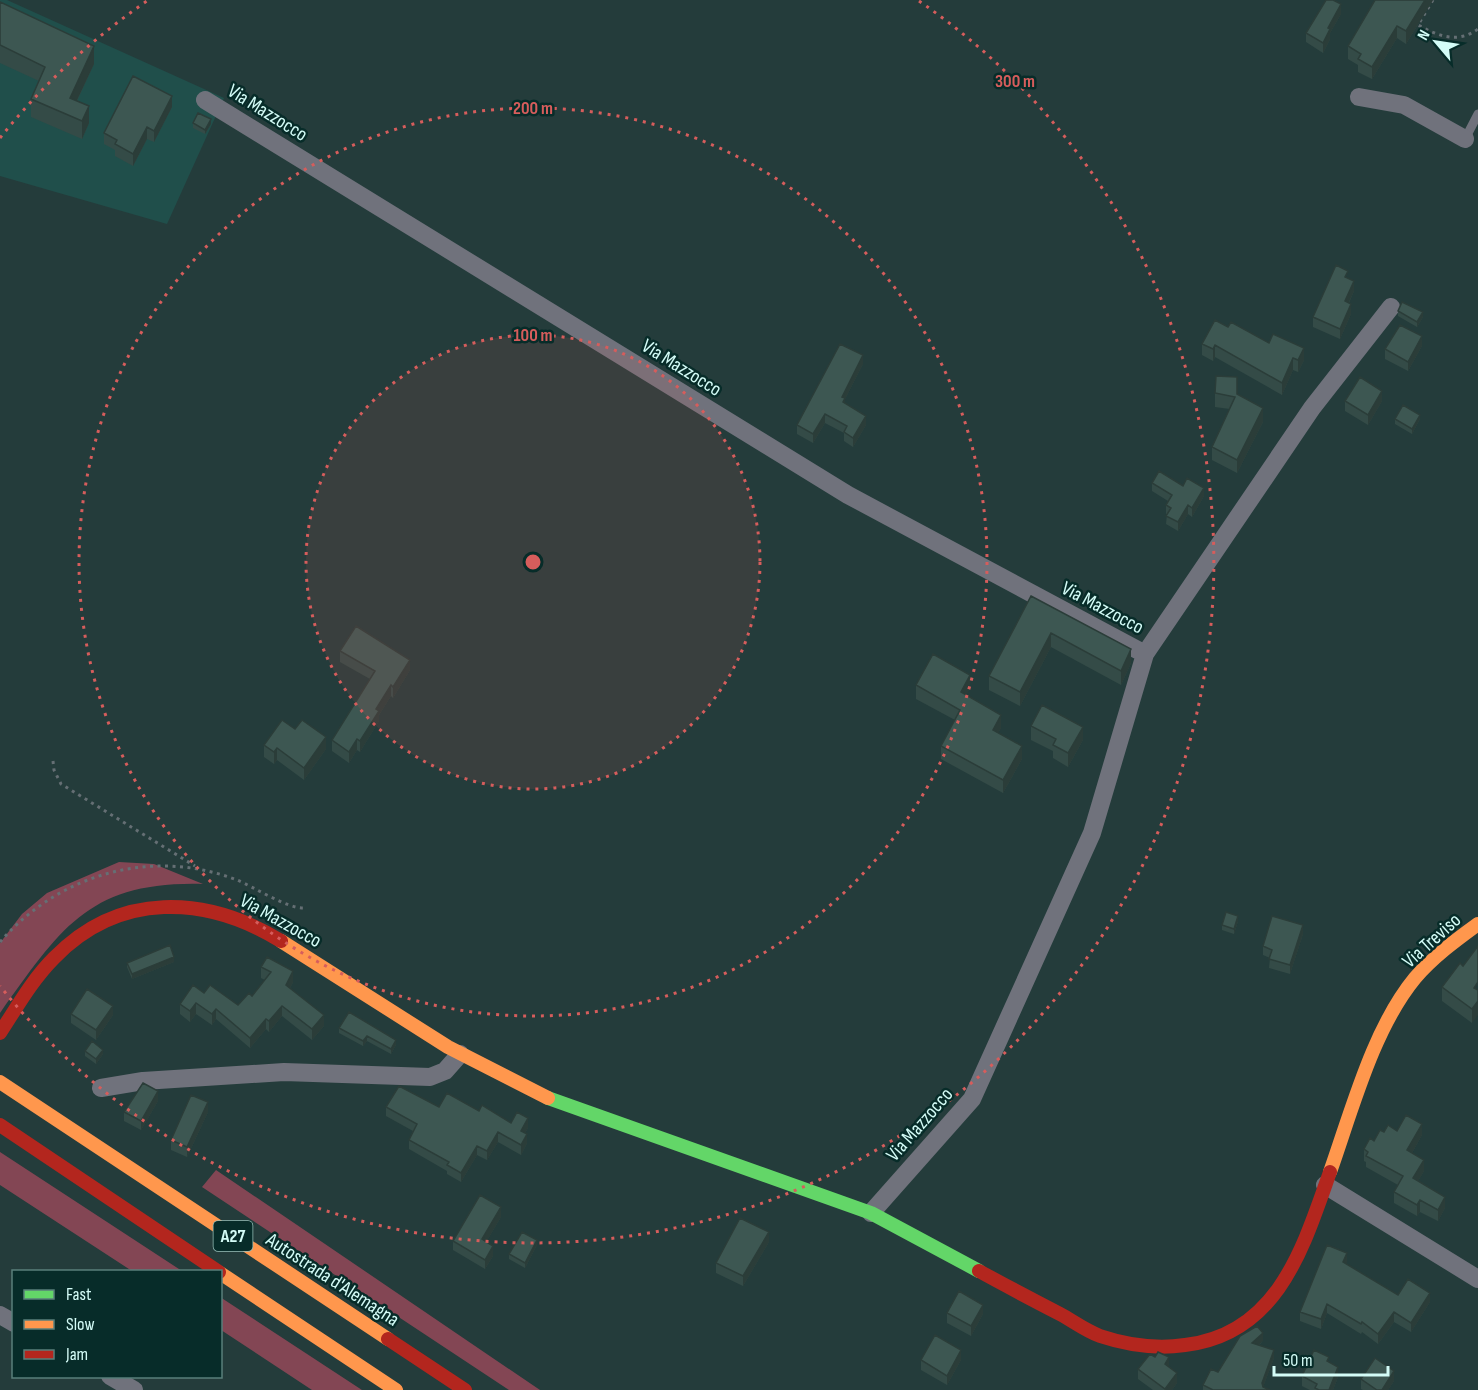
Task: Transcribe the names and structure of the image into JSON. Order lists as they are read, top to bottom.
{
  "streets": {
    "main road": [
      "Via Mazzocco",
      "Via Treviso",
      "A27",
      "Autostrada d'Alemagna"
    ]
  },
  "crossings": [
    ["Via Mazzocco", "Via Treviso"]
  ],
  "legend": ["Fast", "Slow", "Jam"],
  "scale_bar": "50 m",
  "north": "top left",
  "rings": ["300 m", "200 m", "100 m"]
}
